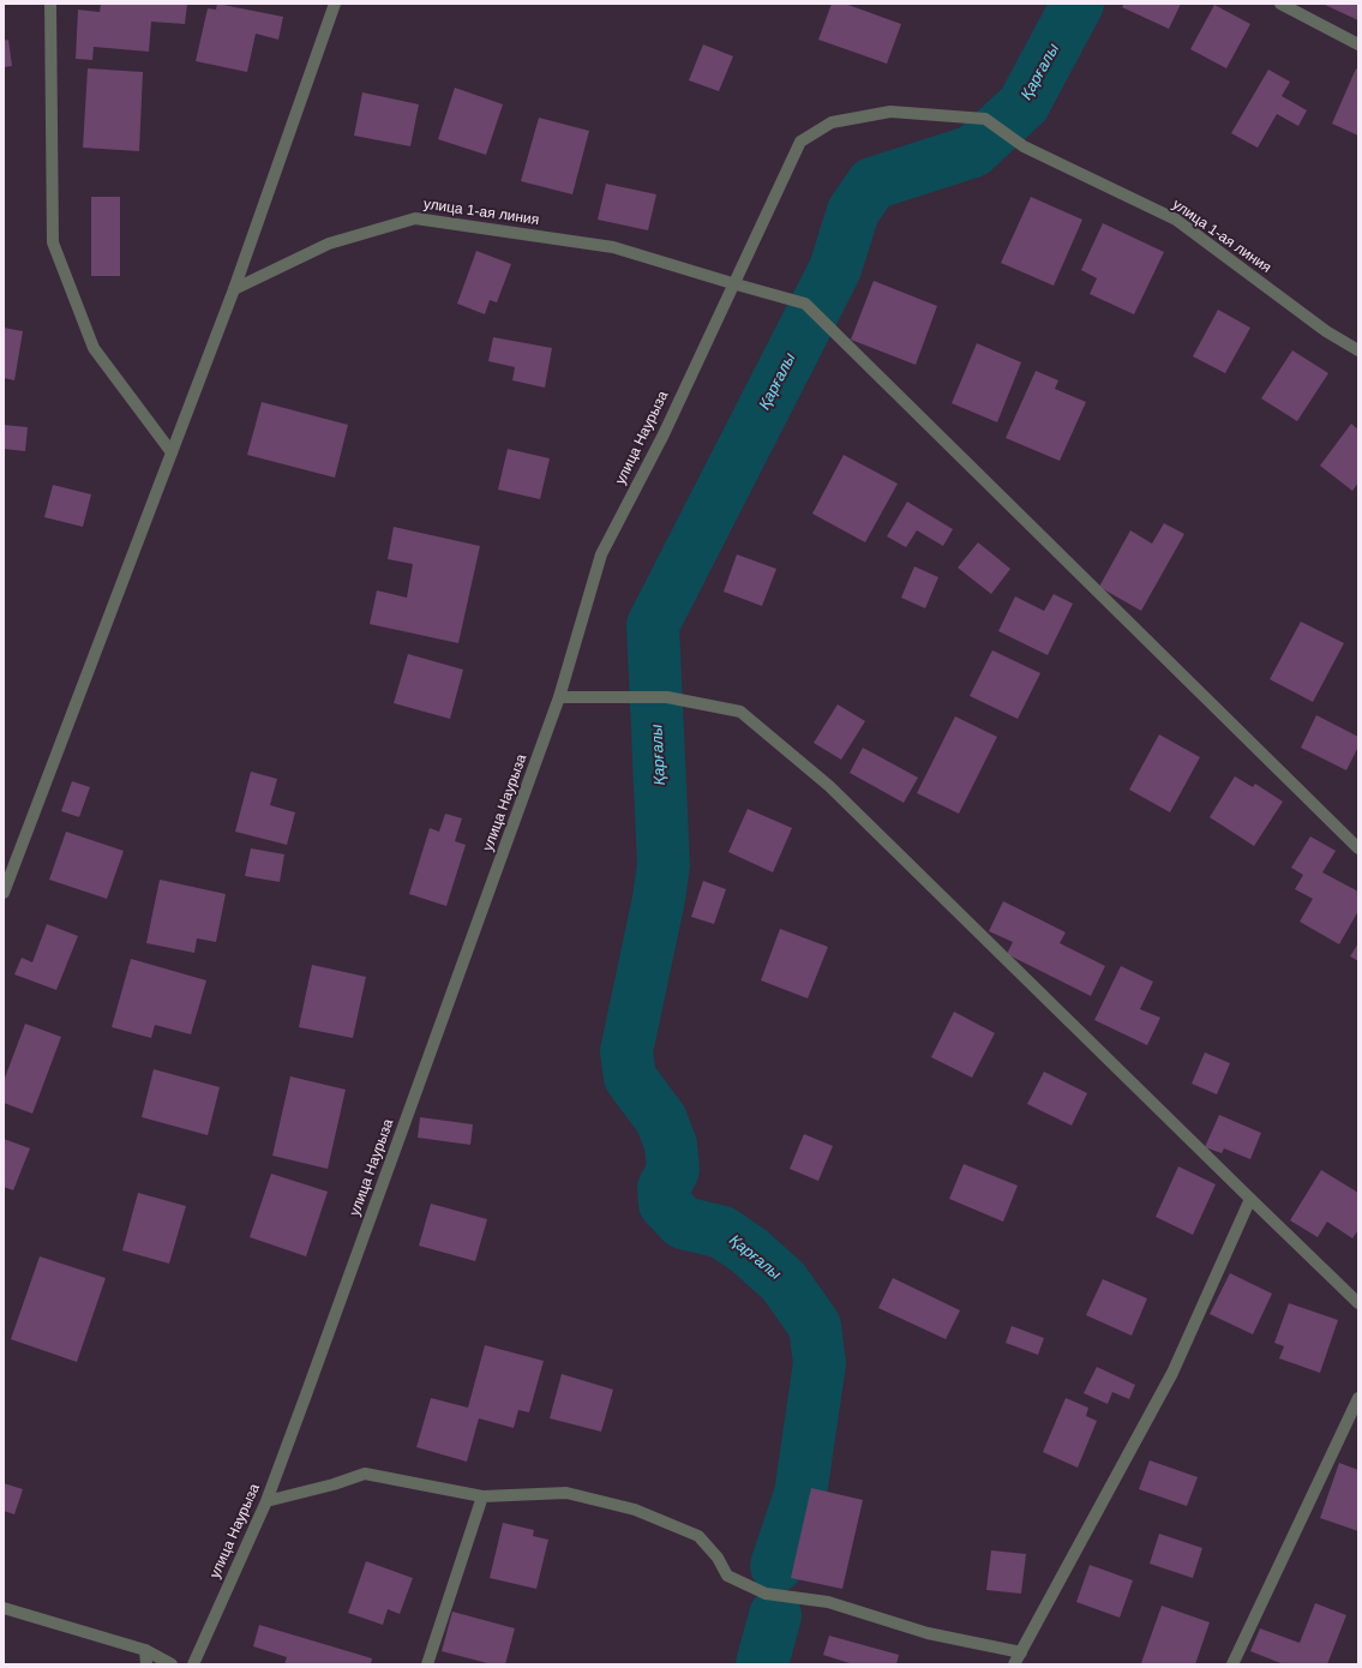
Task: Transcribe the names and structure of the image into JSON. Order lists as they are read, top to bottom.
{
  "streets": {
    "street": ["улица 1-ая линия", "улица Наурыза"]
  },
  "crossings": [
    ["улица 1-ая линия", "улица Наурыза"]
  ],
  "water": ["Қарғалы"]
}
